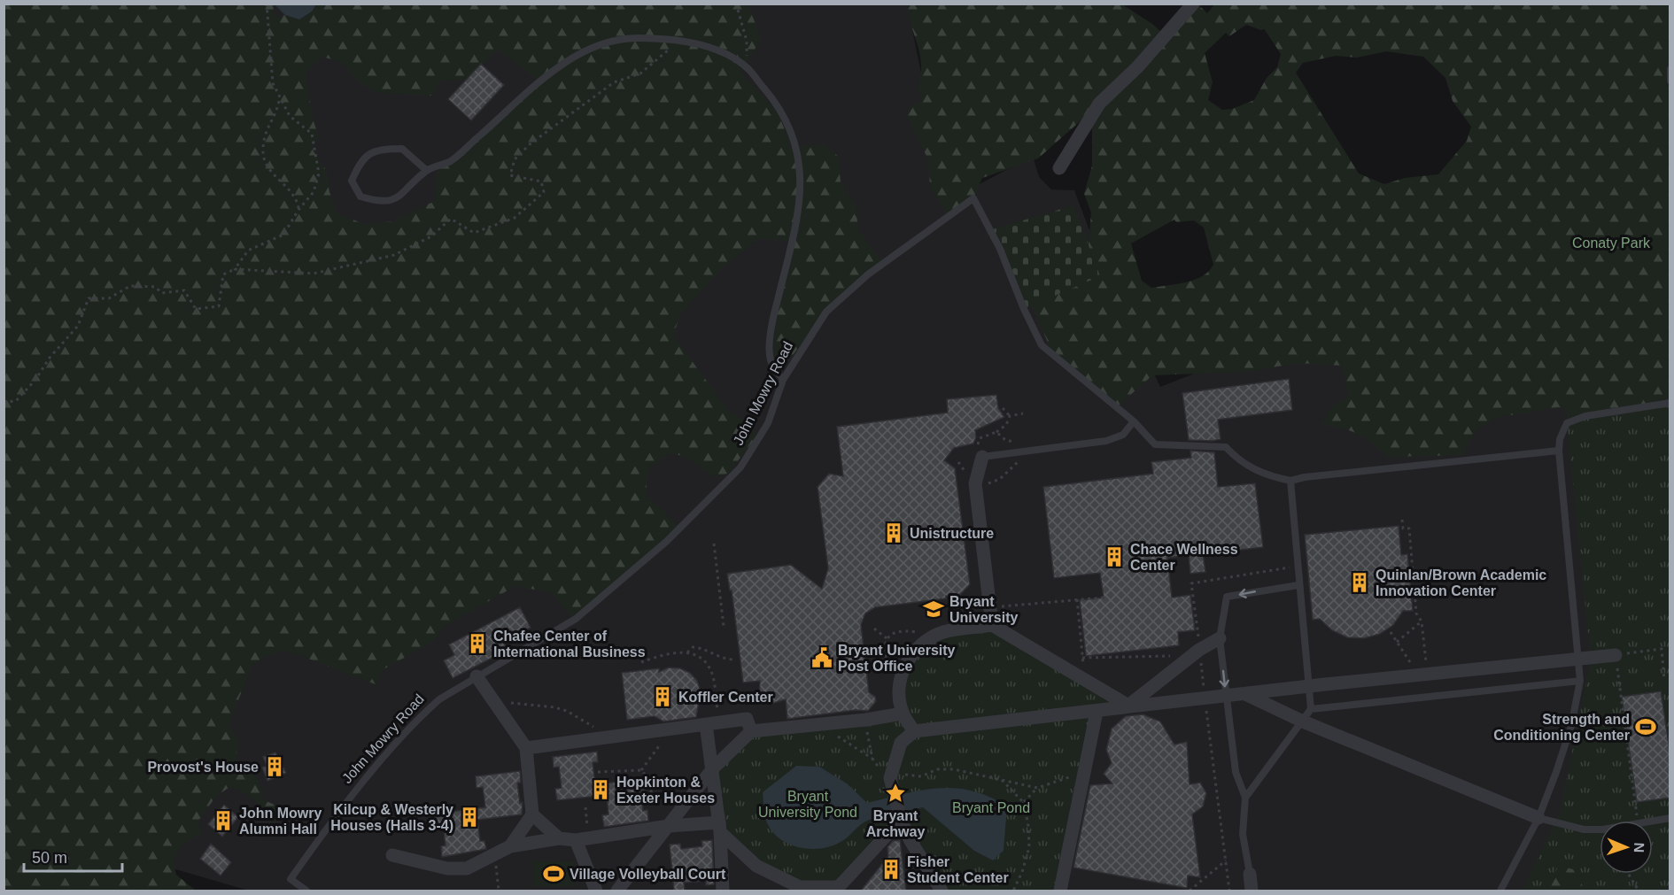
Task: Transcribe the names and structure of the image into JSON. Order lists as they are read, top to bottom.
{
  "streets": {
    "lane": ["John Mowry Road"]
  },
  "parks": ["Conaty Park", "Bryant University Pond", "Bryant Pond"],
  "places": {
    "building": [
      "Unistructure",
      "Chace Wellness Center",
      "Quinlan/Brown Academic Innovation Center",
      "Chafee Center of International Business",
      "Koffler Center",
      "Provost's House",
      "Hopkinton & Exeter Houses",
      "Kilcup & Westerly Houses (Halls 3-4)",
      "John Mowry Alumni Hall",
      "Fisher Student Center"
    ],
    "school or university": ["Bryant University"],
    "public building": ["Bryant University Post Office"],
    "sports": ["Strength and Conditioning Center", "Village Volleyball Court"],
    "place": ["Bryant Archway"]
  },
  "scale_bar": "50 m",
  "north": "right"
}
